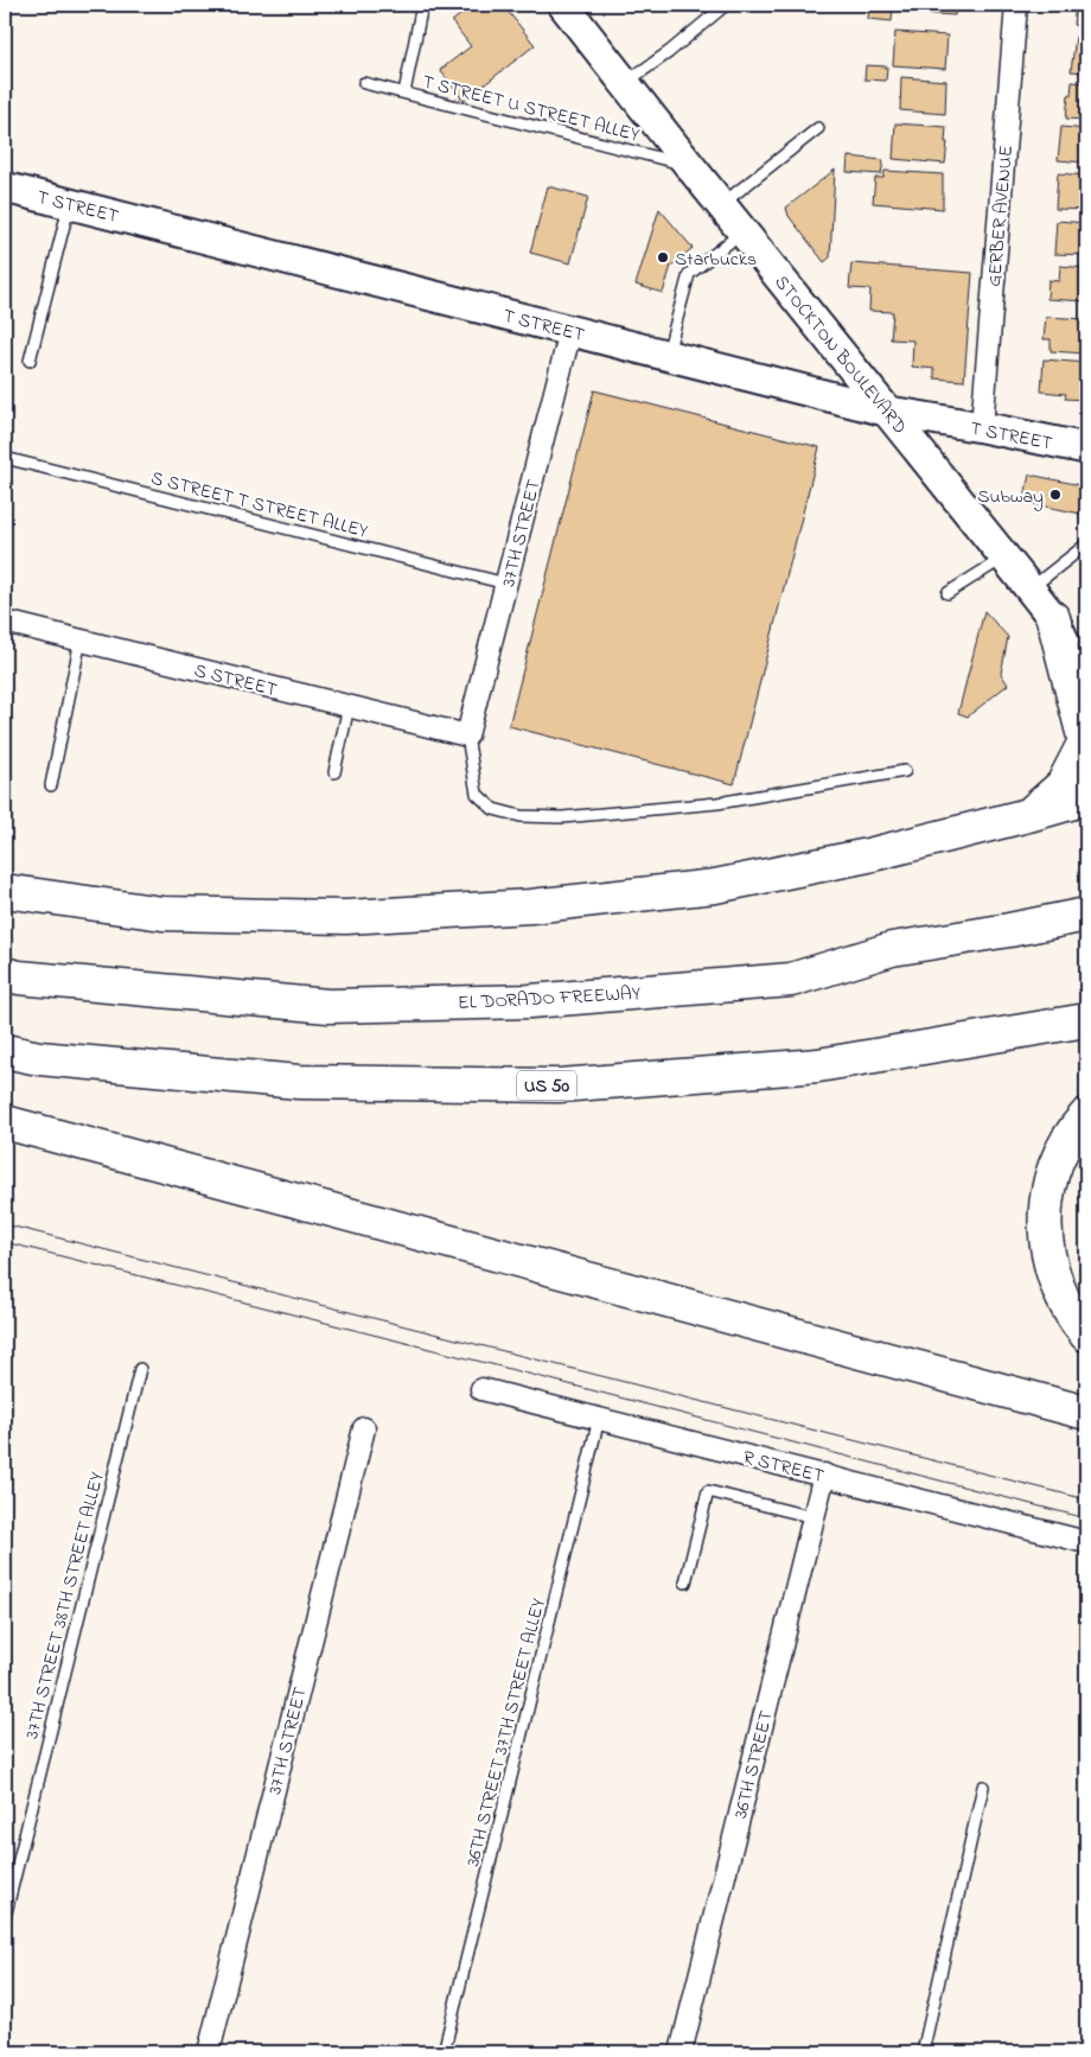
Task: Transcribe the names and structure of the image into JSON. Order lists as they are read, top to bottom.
{
  "streets": {
    "highway": ["EL DORADO FREEWAY", "US 50"],
    "street": [
      "T STREET",
      "GERBER AVENUE",
      "STOCKTON BOULEVARD",
      "37TH STREET",
      "S STREET",
      "R STREET",
      "36TH STREET"
    ],
    "lane": [
      "T STREET U STREET ALLEY",
      "S STREET T STREET ALLEY",
      "37TH STREET 38TH STREET ALLEY",
      "36TH STREET 37TH STREET ALLEY"
    ]
  },
  "crossings": [
    ["T STREET U STREET ALLEY", "STOCKTON BOULEVARD"],
    ["T STREET", "GERBER AVENUE"],
    ["T STREET", "STOCKTON BOULEVARD"],
    ["T STREET", "37TH STREET"],
    ["S STREET T STREET ALLEY", "37TH STREET"],
    ["37TH STREET", "S STREET"],
    ["R STREET", "36TH STREET 37TH STREET ALLEY"],
    ["R STREET", "36TH STREET"]
  ],
  "places": ["Starbucks", "Subway"]
}
